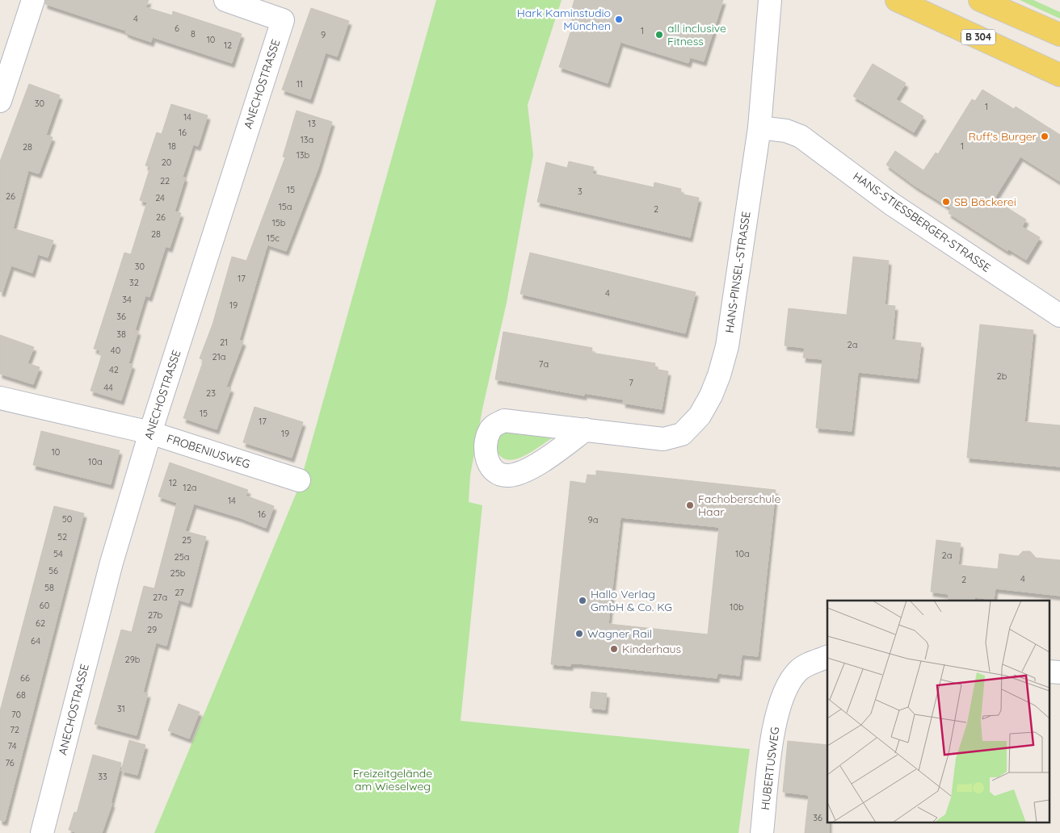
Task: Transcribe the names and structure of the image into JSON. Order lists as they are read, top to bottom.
{
  "streets": {
    "main road": ["B 304"],
    "street": [
      "ANECHOSTRASSE",
      "HANS-STIESSBERGER-STRASSE",
      "HANS-PINSEL-STRASSE",
      "FROBENIUSWEG",
      "HUBERTUSWEG"
    ]
  },
  "crossings": [
    ["ANECHOSTRASSE", "FROBENIUSWEG"],
    ["HANS-STIESSBERGER-STRASSE", "HANS-PINSEL-STRASSE"]
  ],
  "parks": ["Freizeitgelände am Wieselweg"],
  "places": [
    "Hark Kaminstudio München",
    "all inclusive Fitness",
    "Ruff's Burger",
    "SB Bäckerei",
    "Fachoberschule Haar",
    "Hallo Verlag GmbH & Co. KG",
    "Wagner Rail",
    "Kinderhaus"
  ],
  "house_numbers": [
    "4",
    "6",
    "1",
    "8",
    "9",
    "10",
    "12",
    "11",
    "30",
    "1",
    "14",
    "13",
    "16",
    "13a",
    "18",
    "1",
    "28",
    "13b",
    "20",
    "22",
    "15",
    "3",
    "26",
    "24",
    "15a",
    "2",
    "26",
    "15b",
    "28",
    "15c",
    "30",
    "17",
    "32",
    "4",
    "34",
    "19",
    "36",
    "38",
    "21",
    "2a",
    "40",
    "21a",
    "7a",
    "42",
    "2b",
    "7",
    "44",
    "23",
    "15",
    "17",
    "19",
    "10",
    "10a",
    "12",
    "12a",
    "14",
    "16",
    "50",
    "9a",
    "52",
    "25",
    "54",
    "10a",
    "2a",
    "25a",
    "56",
    "25b",
    "4",
    "2",
    "58",
    "27",
    "27a",
    "60",
    "10b",
    "27b",
    "62",
    "29",
    "64",
    "29b",
    "66",
    "68",
    "31",
    "70",
    "72",
    "74",
    "76",
    "33",
    "36"
  ]
}
